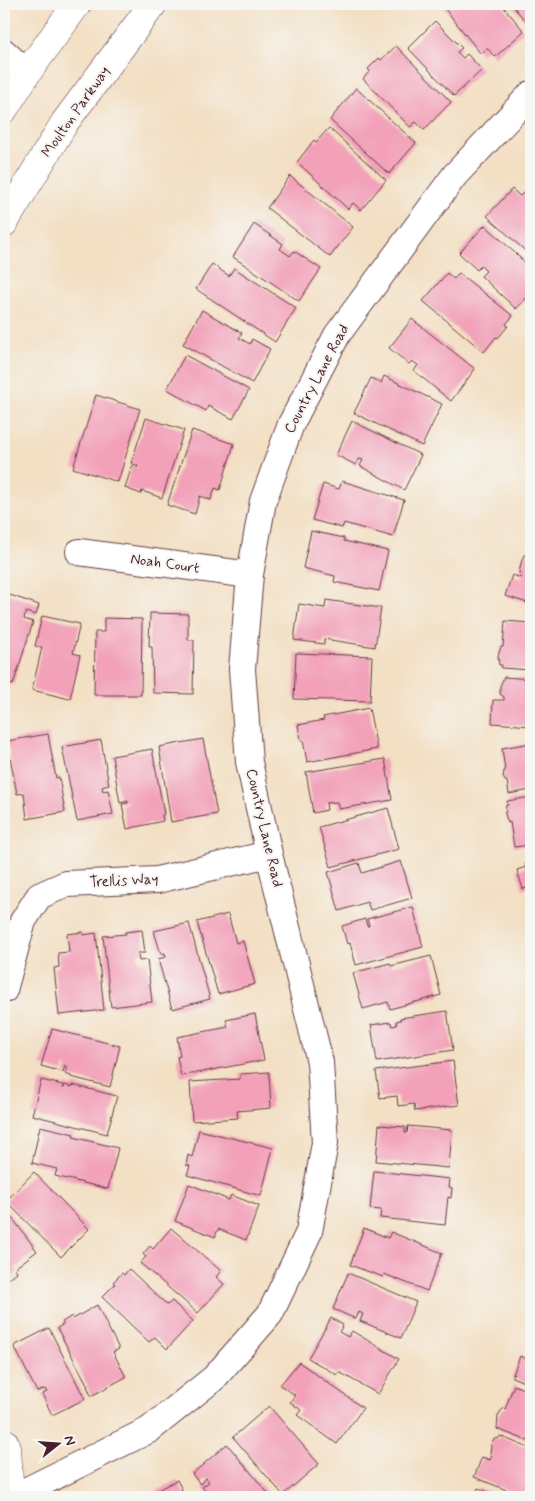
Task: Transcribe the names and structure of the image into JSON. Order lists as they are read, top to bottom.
{
  "streets": {
    "main road": ["Moulton Parkway"],
    "street": ["Country Lane Road", "Noah Court", "Trellis Way"]
  },
  "crossings": [
    ["Country Lane Road", "Noah Court"],
    ["Country Lane Road", "Trellis Way"]
  ],
  "north": "right"
}
